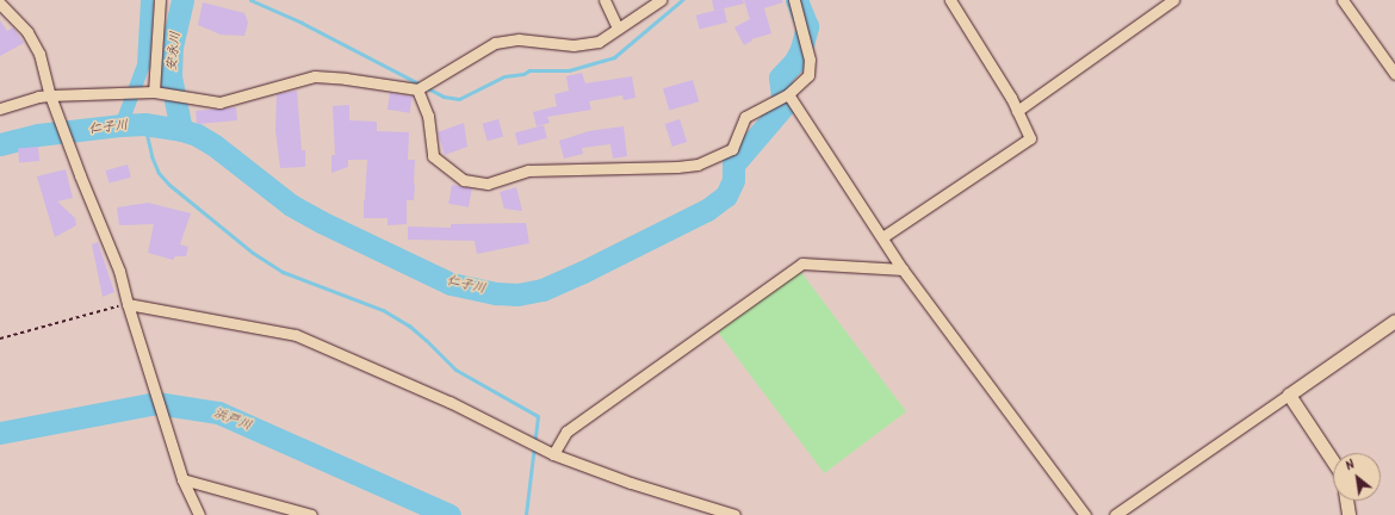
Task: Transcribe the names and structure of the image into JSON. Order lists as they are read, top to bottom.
{
  "water": ["安永川", "仁子川", "浜戸川"],
  "north": "top left"
}
